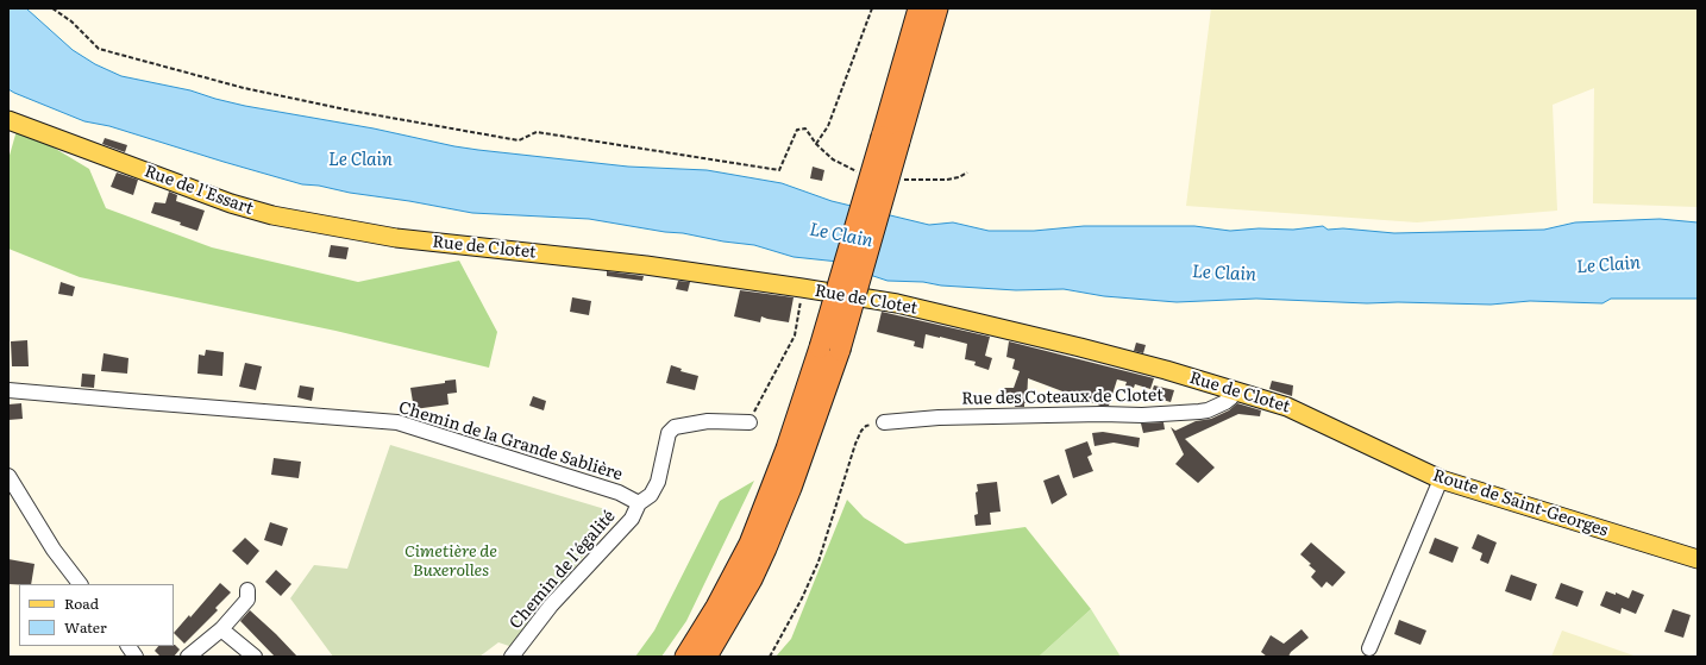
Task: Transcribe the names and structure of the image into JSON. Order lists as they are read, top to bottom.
{
  "streets": {
    "main road": ["Rue de l'Essart", "Rue de Clotet", "Route de Saint-Georges"],
    "street": ["Rue des Coteaux de Clotet", "Chemin de la Grande Sablière", "Chemin de l'égalité"]
  },
  "crossings": [
    ["Rue de l'Essart", "Rue de Clotet"],
    ["Rue de Clotet", "Rue des Coteaux de Clotet"],
    ["Rue de Clotet", "Route de Saint-Georges"],
    ["Chemin de la Grande Sablière", "Chemin de l'égalité"]
  ],
  "water": ["Le Clain"],
  "parks": ["Cimetière de Buxerolles"],
  "legend": ["Road", "Water"]
}
